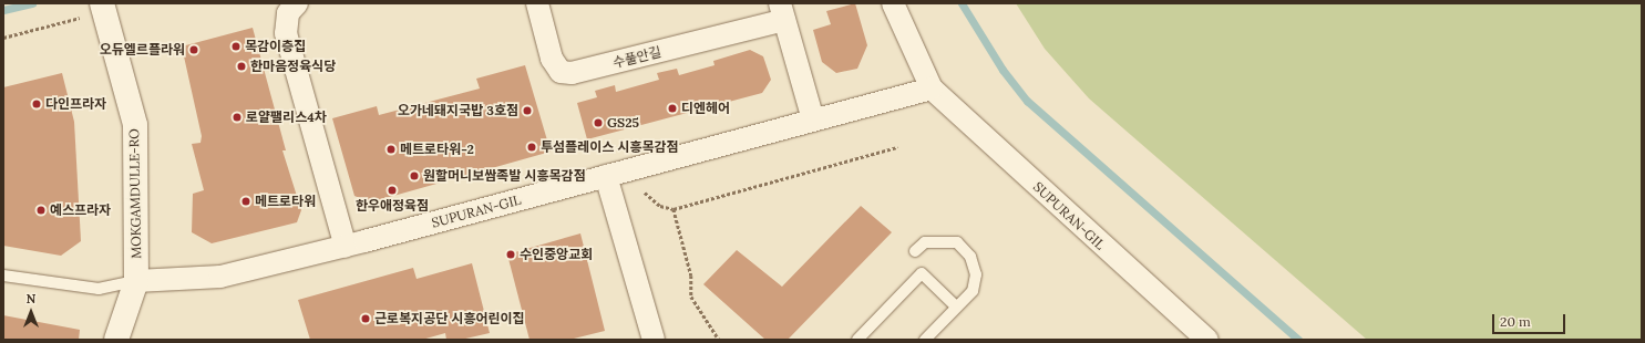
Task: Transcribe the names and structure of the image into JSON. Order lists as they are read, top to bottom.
{
  "streets": {
    "street": ["수풀안길", "MOKGAMDULLE-RO", "SUPURAN-GIL"]
  },
  "crossings": [
    ["MOKGAMDULLE-RO", "SUPURAN-GIL"]
  ],
  "places": [
    "목감이층집",
    "오듀엘르플라워",
    "한마음정육식당",
    "다인프라자",
    "디엔헤어",
    "오가네돼지국밥 3호점",
    "로얄팰리스4차",
    "GS25",
    "투섬플레이스 시흥목감점",
    "메트로타워-2",
    "원할머니보쌈족발 시흥목감점",
    "한우애정육점",
    "메트로타워",
    "예스프라자",
    "수인중앙교회",
    "근로복지공단 시흥어린이집"
  ],
  "scale_bar": "20 m",
  "north": "top"
}
